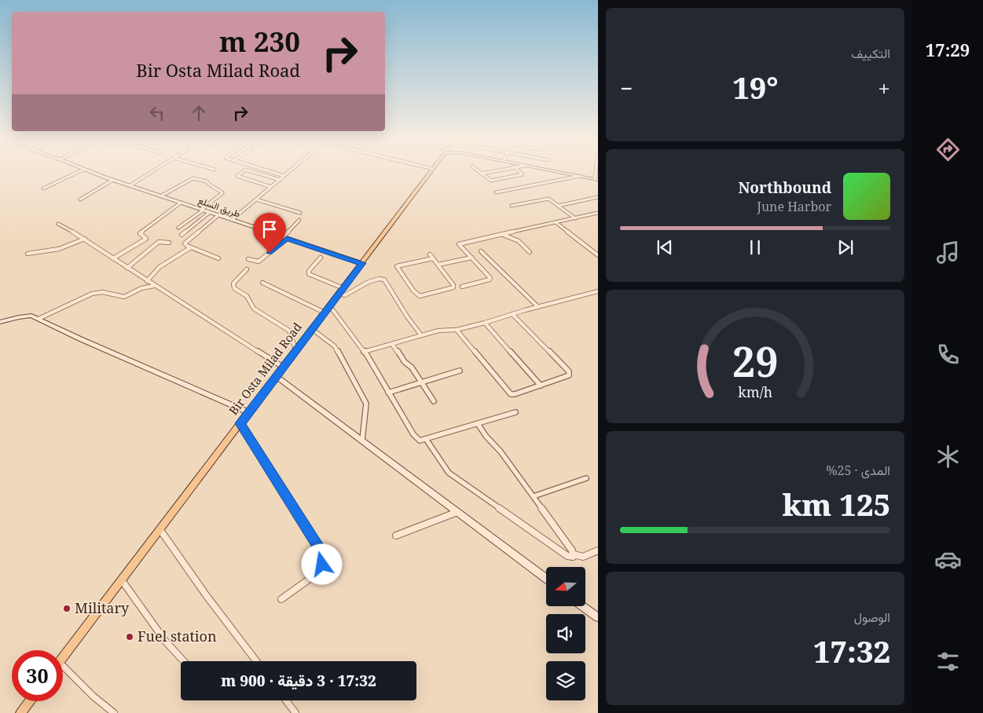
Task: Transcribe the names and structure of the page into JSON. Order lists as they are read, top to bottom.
{
  "streets": {
    "main road": ["Bir Osta Milad Road"],
    "street": ["طريق السلع"]
  },
  "crossings": [
    ["طريق السلع", "Bir Osta Milad Road"]
  ],
  "places": ["Military", "Fuel station"],
  "north": "left",
  "page": {
    "tabs": "17:29",
    "tile": [
      "التكييف",
      ["المدى · 25%", "125 km"],
      ["الوصول", "17:32"]
    ],
    "turn": ["230 m", "Bir Osta Milad Road"],
    "heat": ["−", "19°", "+"],
    "song": ["Northbound", "June Harbor"],
    "limit": "30",
    "trip": "17:32 · 3 دقيقة · 900 m",
    "gauge": ["29", "km/h"]
  }
}
